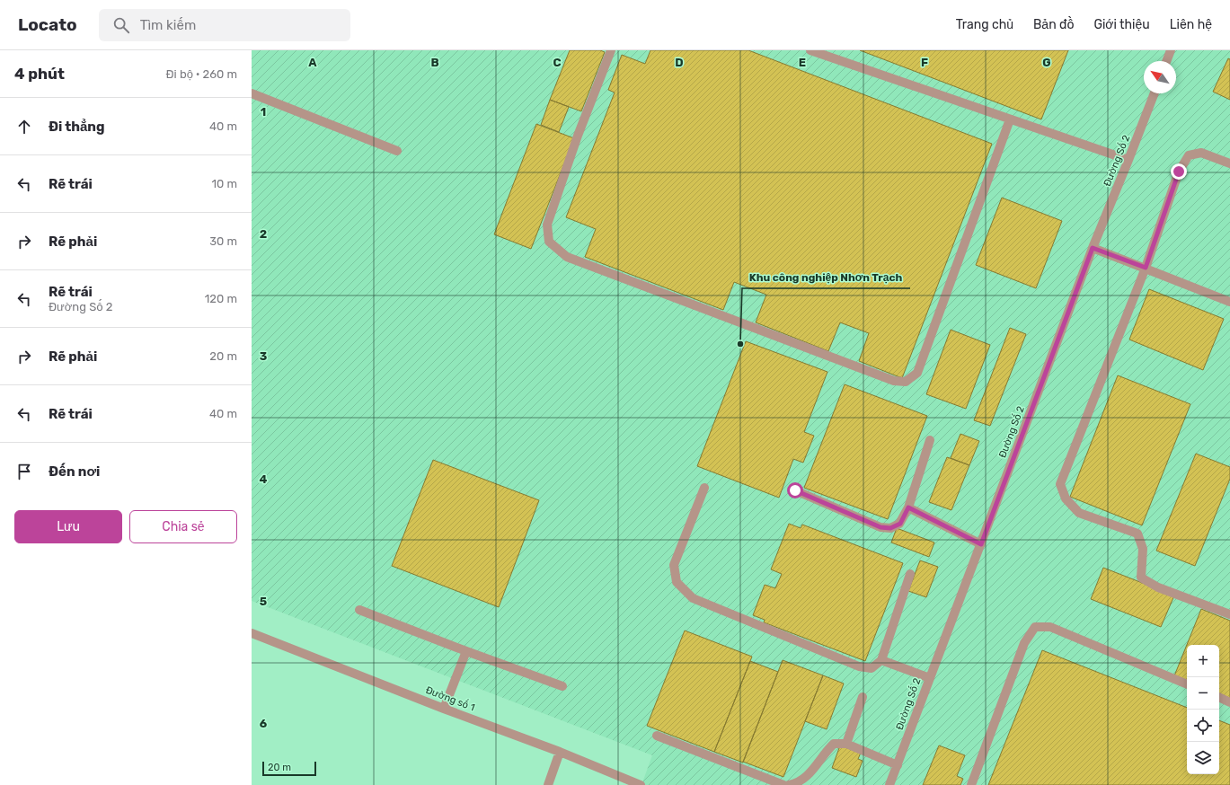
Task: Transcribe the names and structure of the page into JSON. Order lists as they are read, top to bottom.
{
  "streets": {
    "street": ["Đường Số 2", "Đường số 1"]
  },
  "places": ["Khu công nghiệp Nhơn Trạch"],
  "scale_bar": "20 m",
  "north": "top left",
  "page": {
    "header": "Locato",
    "search": "Tìm kiếm",
    "nav": [
      "Trang chủ",
      "Bản đồ",
      "Giới thiệu",
      "Liên hệ"
    ],
    "heading": ["4 phút", "Đi bộ · 260 m"],
    "list": [
      ["Đi thẳng", "40 m"],
      ["Rẽ trái", "10 m"],
      ["Rẽ phải", "30 m"],
      ["Rẽ trái", "Đường Số 2", "120 m"],
      ["Rẽ phải", "20 m"],
      ["Rẽ trái", "40 m"],
      "Đến nơi"
    ],
    "buttons": ["Lưu", "Chia sẻ"],
    "map_buttons": ["+", "−"],
    "scale": "20 m"
  },
  "grid": {
    "columns": [
      "A",
      "B",
      "C",
      "D",
      "E",
      "F",
      "G"
    ],
    "rows": [
      "1",
      "2",
      "3",
      "4",
      "5",
      "6"
    ]
  }
}
